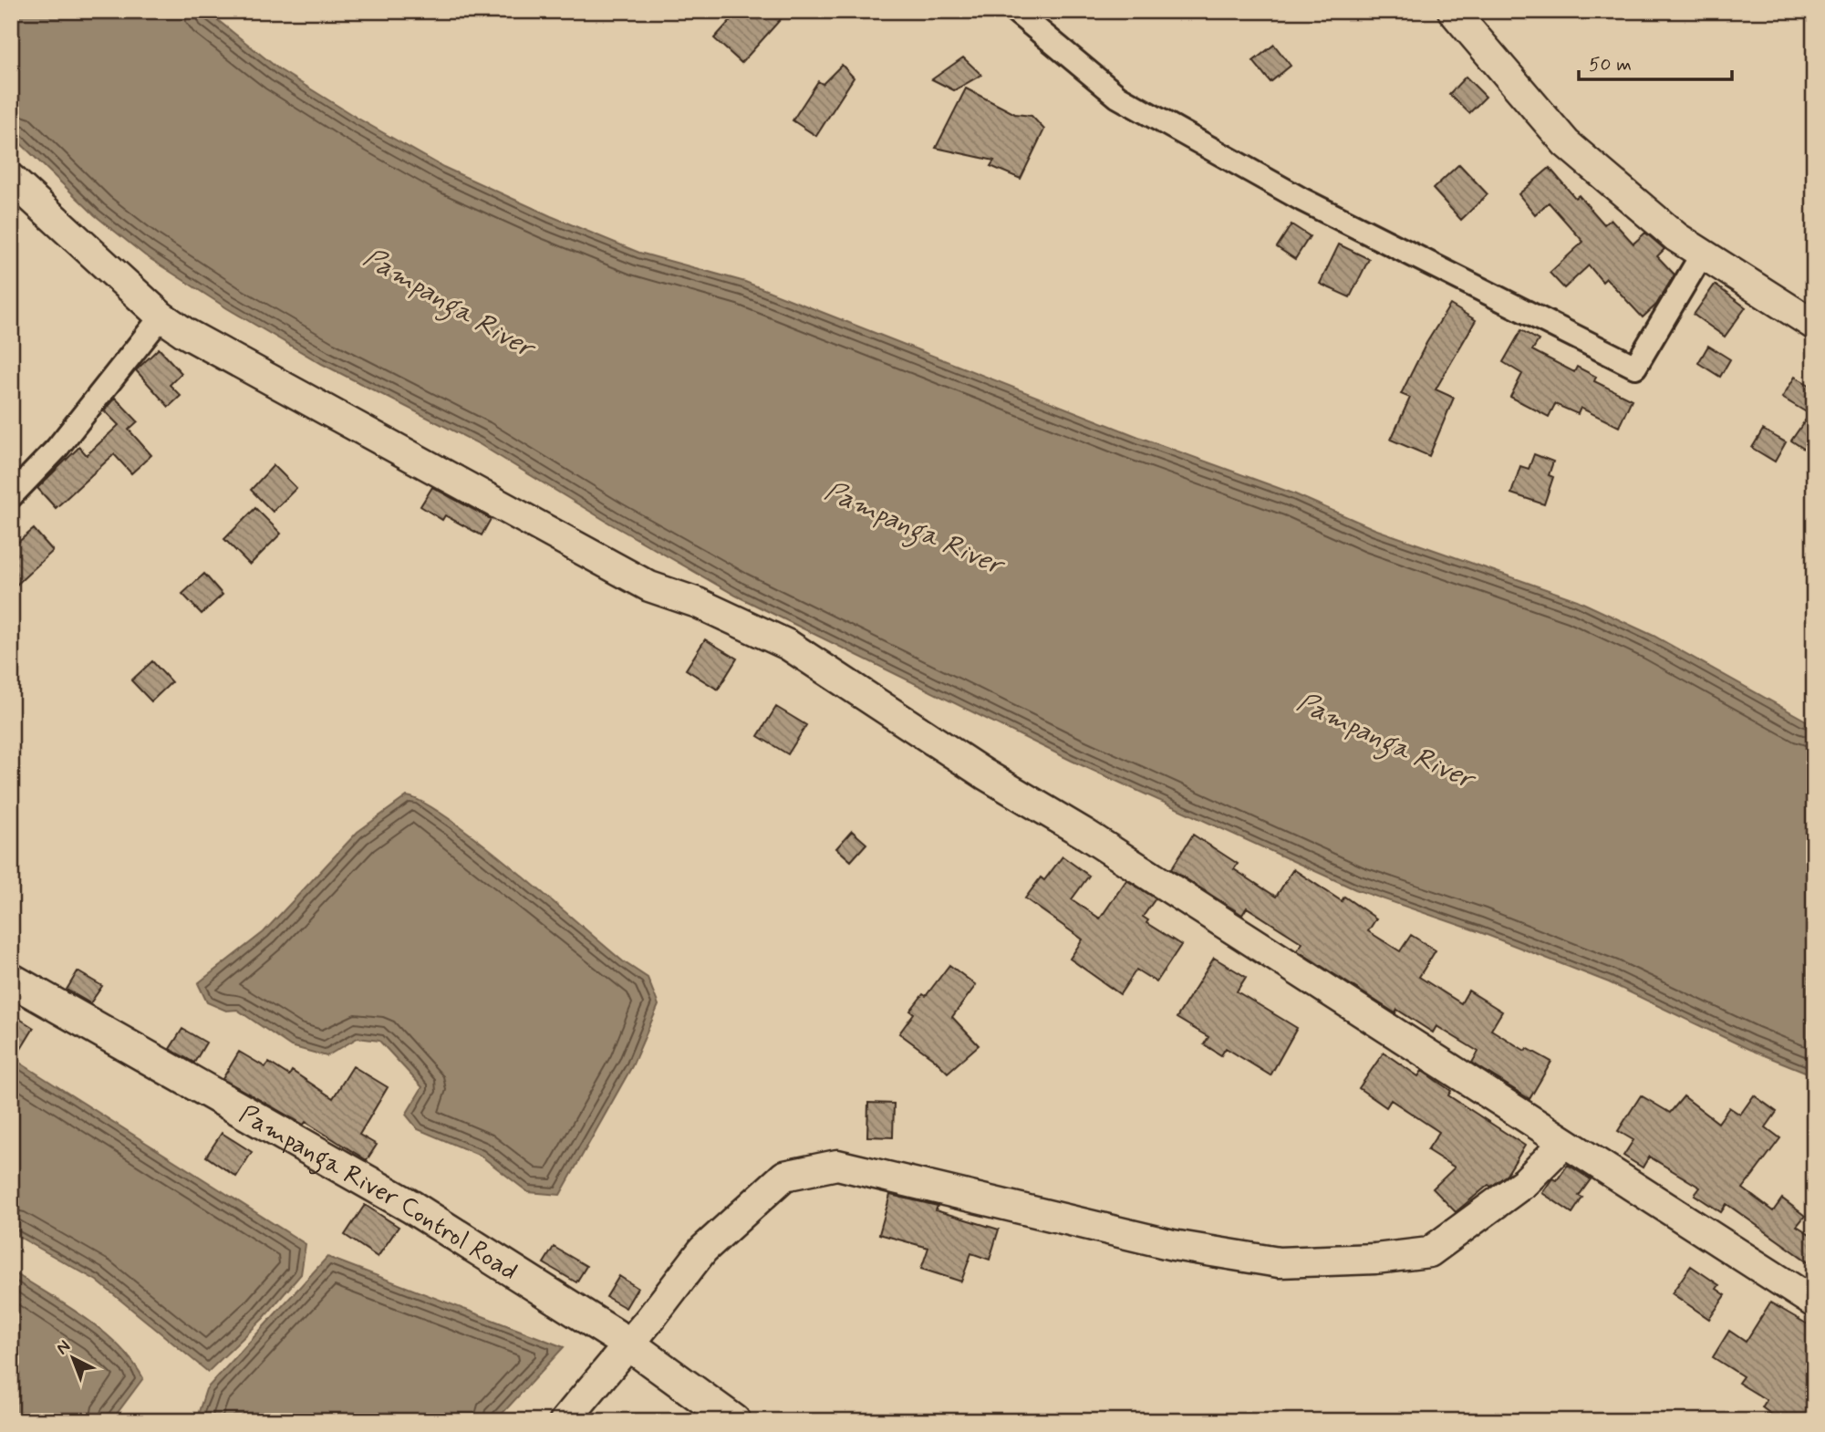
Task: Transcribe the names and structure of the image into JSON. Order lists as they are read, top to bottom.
{
  "streets": {
    "main road": ["Pampanga River Control Road"]
  },
  "water": ["Pampanga River"],
  "scale_bar": "50 m",
  "north": "top left"
}
